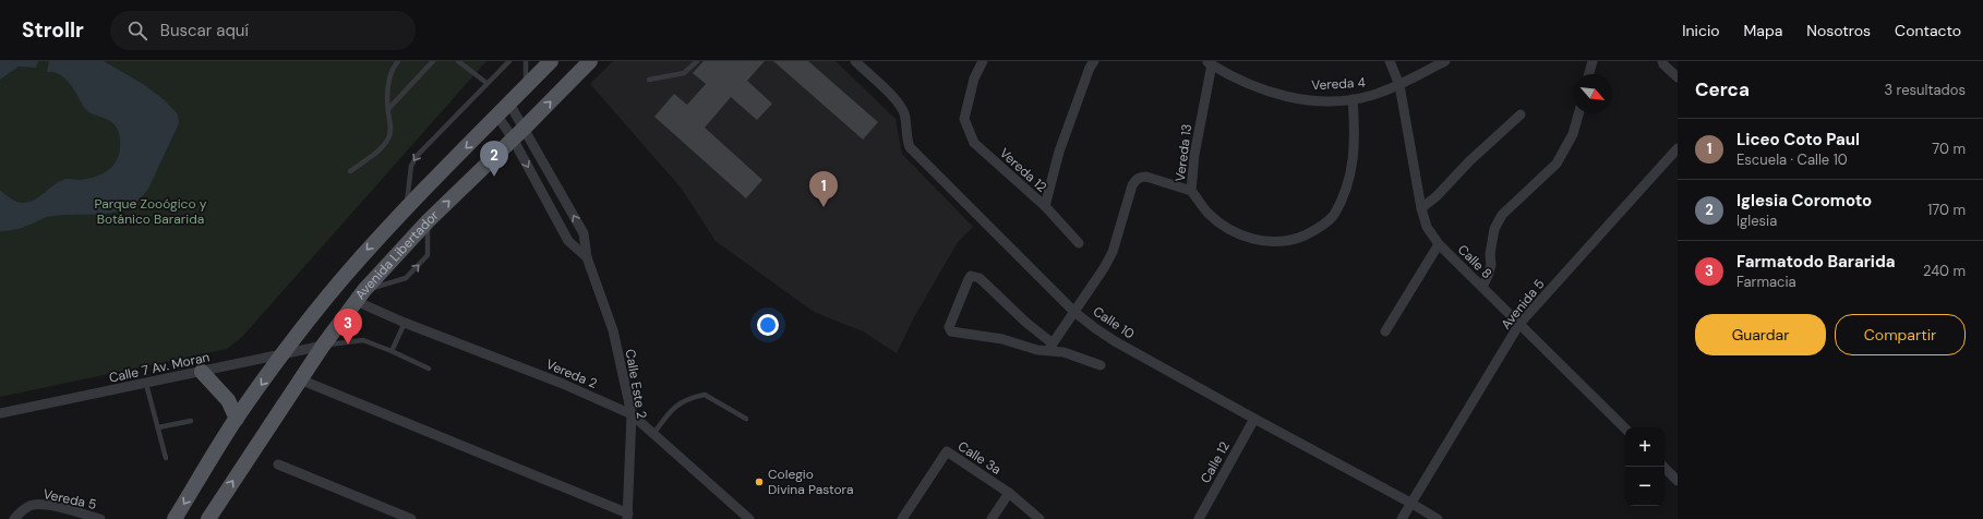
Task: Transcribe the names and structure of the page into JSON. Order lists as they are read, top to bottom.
{
  "streets": {
    "main road": ["Avenida Libertador"],
    "street": [
      "Vereda 4",
      "Vereda 13",
      "Vereda 12",
      "Calle 8",
      "Avenida 5",
      "Calle 10",
      "Calle 7 Av. Moran",
      "Vereda 2",
      "Calle Este 2",
      "Calle 3a",
      "Calle 12",
      "Vereda 5"
    ]
  },
  "crossings": [
    ["Vereda 4", "Vereda 13"],
    ["Vereda 4", "Calle 8"],
    ["Avenida Libertador", "Calle 7 Av. Moran"],
    ["Avenida Libertador", "Vereda 2"],
    ["Avenida Libertador", "Calle Este 2"],
    ["Calle 8", "Avenida 5"],
    ["Avenida 5", "Calle 10"],
    ["Calle 10", "Calle 12"],
    ["Vereda 2", "Calle Este 2"]
  ],
  "parks": ["Parque Zooógico y Botánico Bararida"],
  "places": ["Colegio Divina Pastora"],
  "north": "bottom right",
  "page": {
    "header": "Strollr",
    "search": "Buscar aquí",
    "nav": [
      "Inicio",
      "Mapa",
      "Nosotros",
      "Contacto"
    ],
    "heading": ["Cerca", "3 resultados"],
    "list": [
      {
        "mark": "1",
        "name": "Liceo Coto Paul",
        "note": "Escuela · Calle 10",
        "value": "70 m"
      },
      {
        "mark": "2",
        "name": "Iglesia Coromoto",
        "note": "Iglesia",
        "value": "170 m"
      },
      {
        "mark": "3",
        "name": "Farmatodo Bararida",
        "note": "Farmacia",
        "value": "240 m"
      }
    ],
    "pins": ["2", "1", "3"],
    "buttons": ["Guardar", "Compartir"],
    "map_buttons": ["+", "−"]
  }
}
